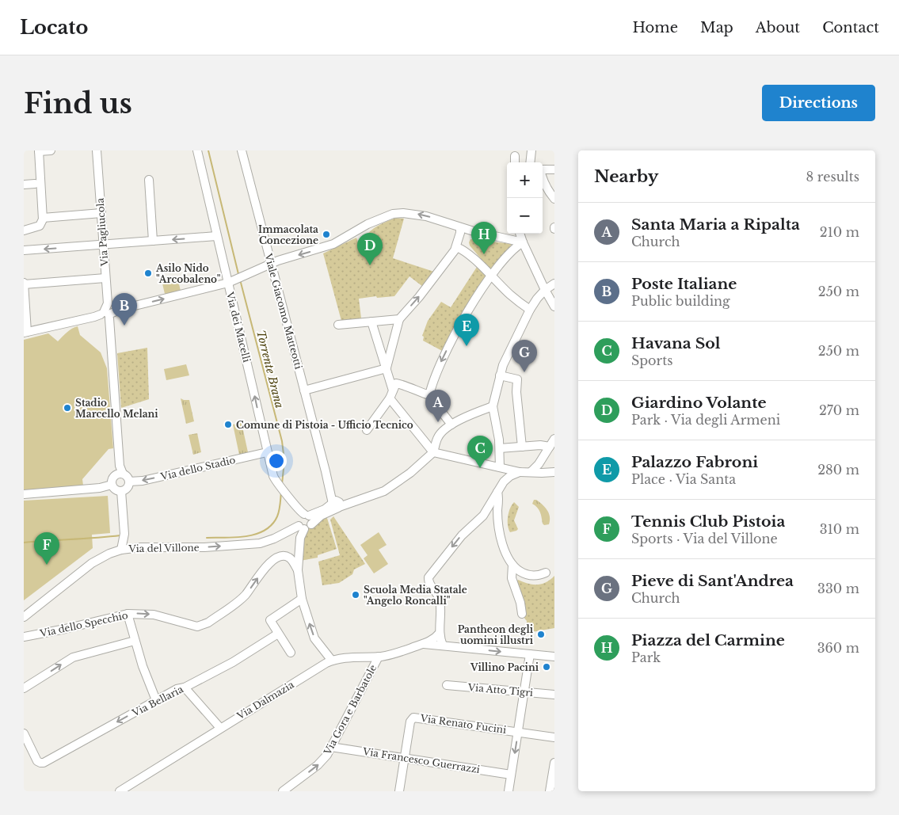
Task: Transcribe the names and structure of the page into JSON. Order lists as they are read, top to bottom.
{
  "streets": {
    "street": [
      "Via Pagliucola",
      "Viale Giacomo Matteotti",
      "Via dei Macelli",
      "Via dello Stadio",
      "Via del Villone",
      "Via dello Specchio",
      "Via Atto Tigri",
      "Via Dalmazia",
      "Via Bellaria",
      "Via Gora e Barbatole",
      "Via Renato Fucini",
      "Via Francesco Guerrazzi"
    ]
  },
  "crossings": [
    ["Viale Giacomo Matteotti", "Via del Villone"],
    ["Via dei Macelli", "Via dello Stadio"],
    ["Via Dalmazia", "Via Gora e Barbatole"],
    ["Via Gora e Barbatole", "Via Francesco Guerrazzi"],
    ["Via Renato Fucini", "Via Francesco Guerrazzi"]
  ],
  "one_way": [
    "Via dei Macelli",
    "Via dello Stadio",
    "Via del Villone",
    "Via dello Specchio",
    "Via Bellaria",
    "Via Gora e Barbatole"
  ],
  "water": ["Torrente Brana"],
  "places": [
    "Immacolata Concezione",
    "Asilo Nido \"Arcobaleno\"",
    "Stadio Marcello Melani",
    "Comune di Pistoia - Ufficio Tecnico",
    "Scuola Media Statale \"Angelo Roncalli\"",
    "Pantheon degli uomini illustri",
    "Villino Pacini"
  ],
  "page": {
    "header": "Locato",
    "nav": [
      "Home",
      "Map",
      "About",
      "Contact"
    ],
    "buttons": "Directions",
    "title": "Find us",
    "heading": ["Nearby", "8 results"],
    "map_buttons": ["+", "−"],
    "list": [
      {
        "mark": "A",
        "name": "Santa Maria a Ripalta",
        "note": "Church",
        "value": "210 m"
      },
      {
        "mark": "B",
        "name": "Poste Italiane",
        "note": "Public building",
        "value": "250 m"
      },
      {
        "mark": "C",
        "name": "Havana Sol",
        "note": "Sports",
        "value": "250 m"
      },
      {
        "mark": "D",
        "name": "Giardino Volante",
        "note": "Park · Via degli Armeni",
        "value": "270 m"
      },
      {
        "mark": "E",
        "name": "Palazzo Fabroni",
        "note": "Place · Via Santa",
        "value": "280 m"
      },
      {
        "mark": "F",
        "name": "Tennis Club Pistoia",
        "note": "Sports · Via del Villone",
        "value": "310 m"
      },
      {
        "mark": "G",
        "name": "Pieve di Sant'Andrea",
        "note": "Church",
        "value": "330 m"
      },
      {
        "mark": "H",
        "name": "Piazza del Carmine",
        "note": "Park",
        "value": "360 m"
      }
    ],
    "pins": [
      "H",
      "D",
      "B",
      "E",
      "G",
      "A",
      "C",
      "F"
    ]
  }
}
